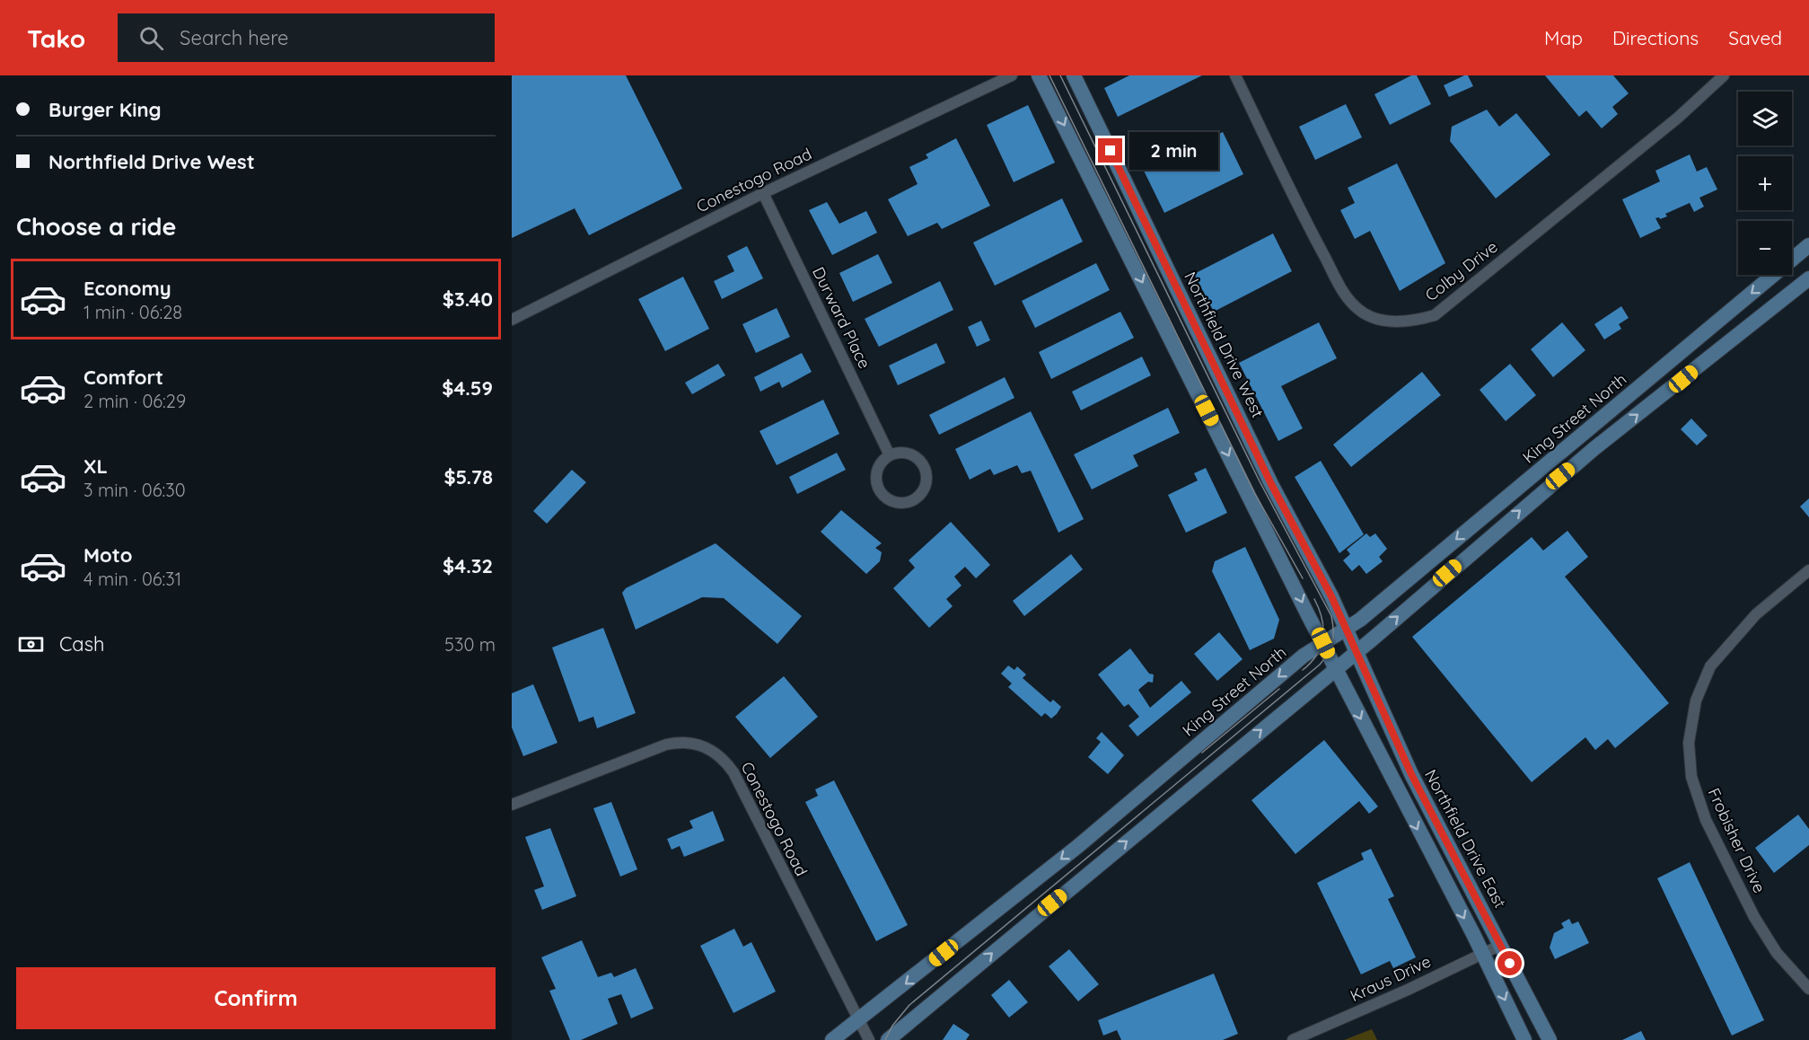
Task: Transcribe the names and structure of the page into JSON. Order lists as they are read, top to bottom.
{
  "streets": {
    "main road": ["Northfield Drive West", "King Street North", "Northfield Drive East"],
    "street": [
      "Conestogo Road",
      "Colby Drive",
      "Durward Place",
      "Frobisher Drive",
      "Kraus Drive"
    ]
  },
  "crossings": [
    ["Conestogo Road", "Durward Place"],
    ["Conestogo Road", "King Street North"],
    ["Northfield Drive West", "King Street North"],
    ["Northfield Drive West", "Northfield Drive East"],
    ["Northfield Drive East", "Kraus Drive"]
  ],
  "page": {
    "header": "Tako",
    "search": "Search here",
    "nav": ["Map", "Directions", "Saved"],
    "banner": ["Burger King", "Northfield Drive West"],
    "map_buttons": ["+", "−"],
    "bubble": "2 min",
    "heading": "Choose a ride",
    "list": [
      {
        "name": "Economy",
        "note": "1 min · 06:28",
        "value": "$3.40"
      },
      {
        "name": "Comfort",
        "note": "2 min · 06:29",
        "value": "$4.59"
      },
      {
        "name": "XL",
        "note": "3 min · 06:30",
        "value": "$5.78"
      },
      {
        "name": "Moto",
        "note": "4 min · 06:31",
        "value": "$4.32"
      }
    ],
    "pay": ["Cash", "530 m"],
    "buttons": "Confirm"
  }
}
